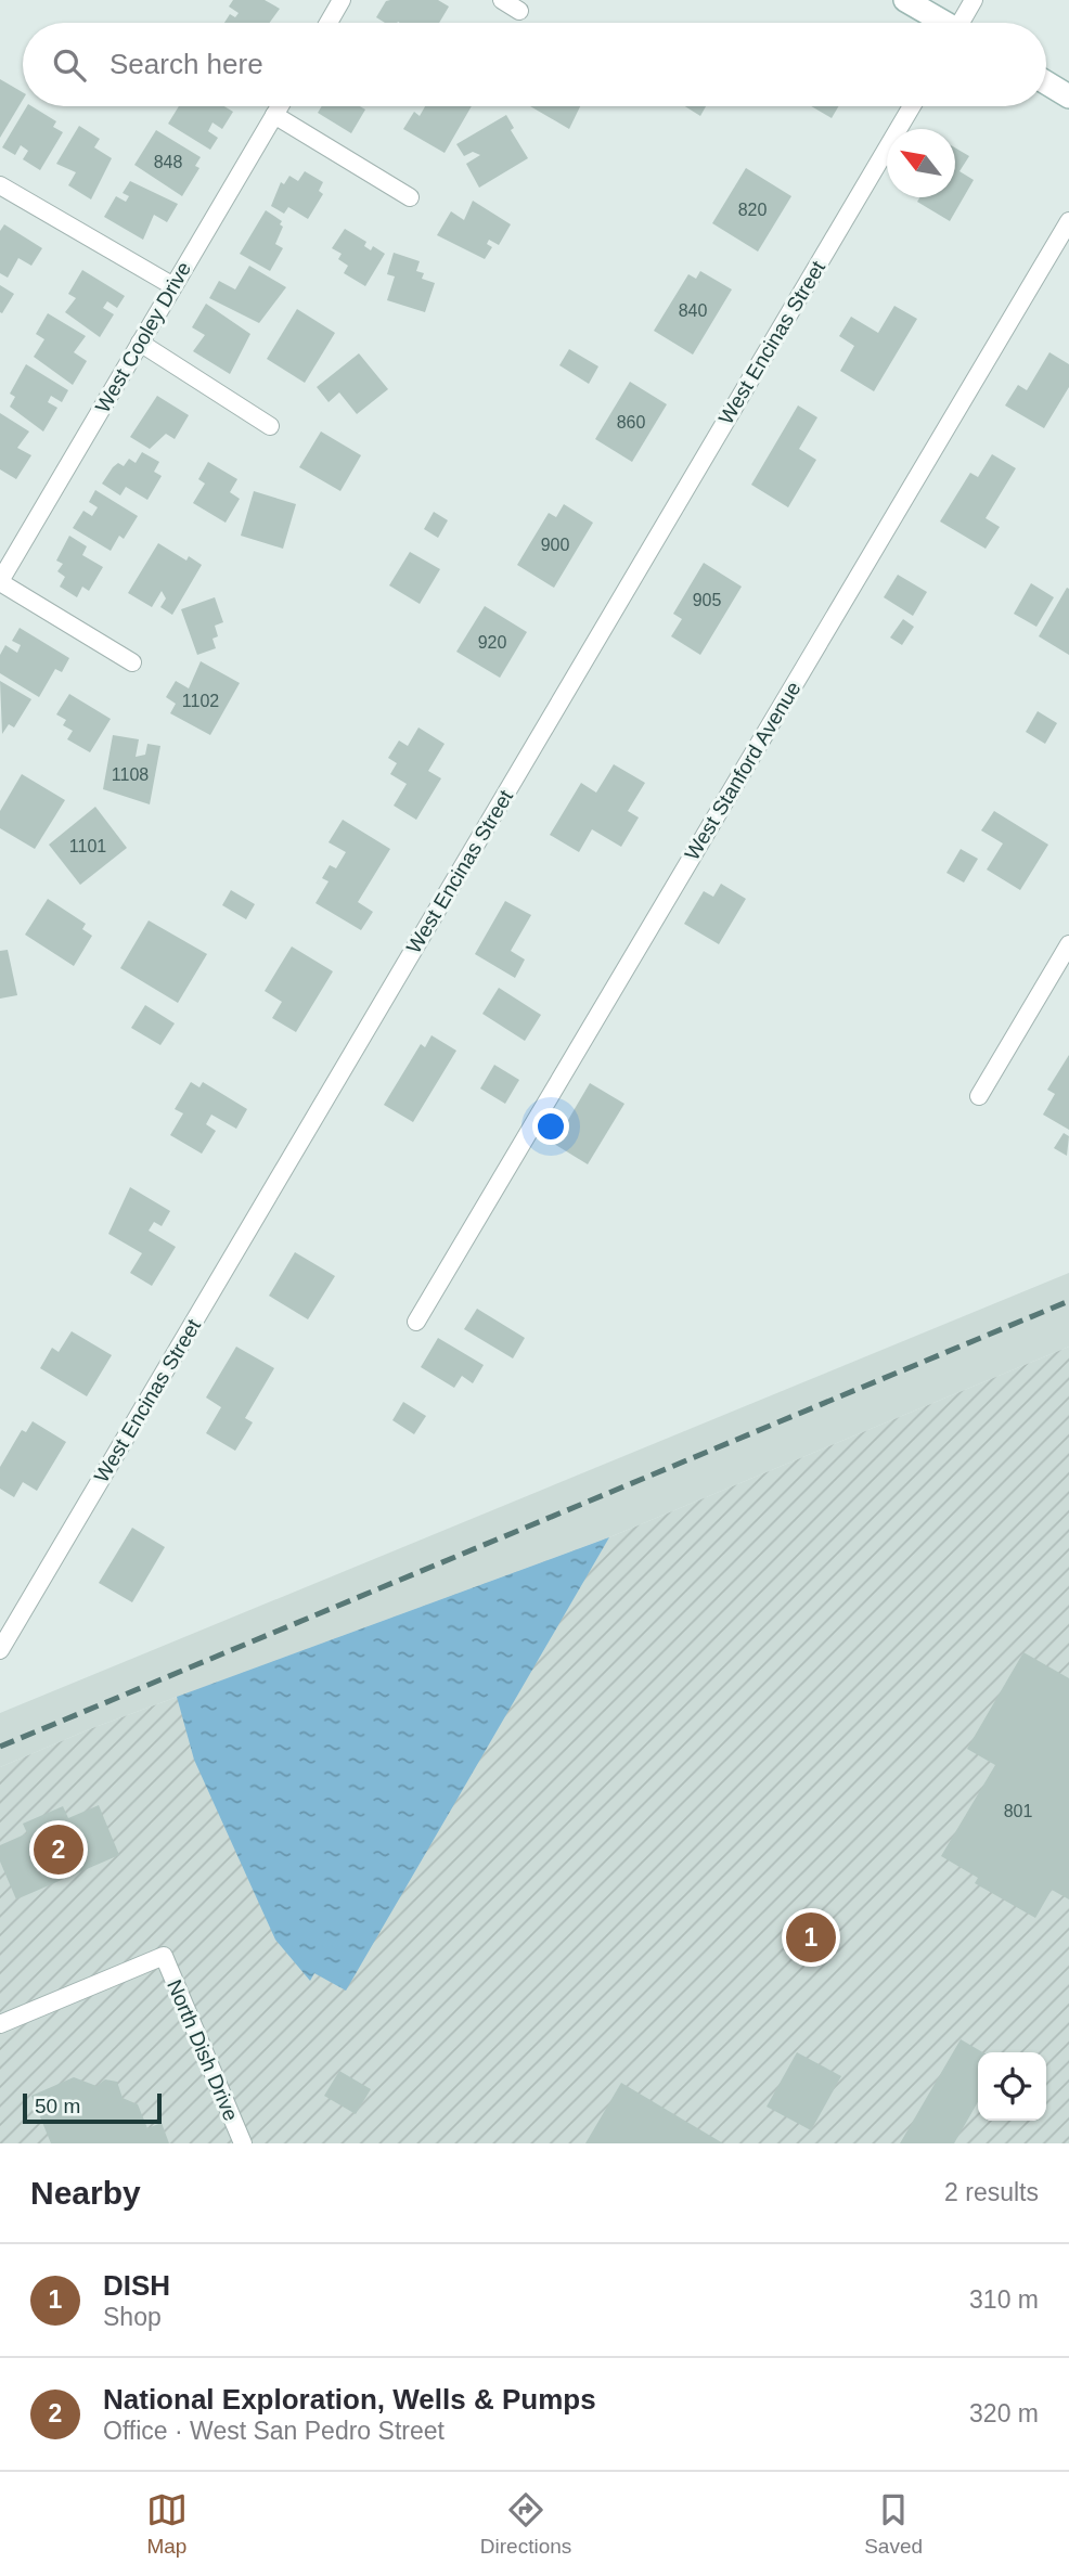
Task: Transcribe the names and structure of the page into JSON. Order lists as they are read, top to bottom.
{
  "streets": {
    "street": [
      "West Cooley Drive",
      "West Encinas Street",
      "West Stanford Avenue",
      "North Dish Drive"
    ]
  },
  "house_numbers": [
    "848",
    "820",
    "840",
    "860",
    "900",
    "905",
    "920",
    "1102",
    "1108",
    "1101",
    "801"
  ],
  "scale_bar": "50 m",
  "north": "top left",
  "page": {
    "search": "Search here",
    "pins": ["2", "1"],
    "scale": "50 m",
    "heading": ["Nearby", "2 results"],
    "list": [
      {
        "mark": "1",
        "name": "DISH",
        "note": "Shop",
        "value": "310 m"
      },
      {
        "mark": "2",
        "name": "National Exploration, Wells & Pumps",
        "note": "Office · West San Pedro Street",
        "value": "320 m"
      }
    ],
    "nav": ["Map", "Directions", "Saved"]
  }
}
